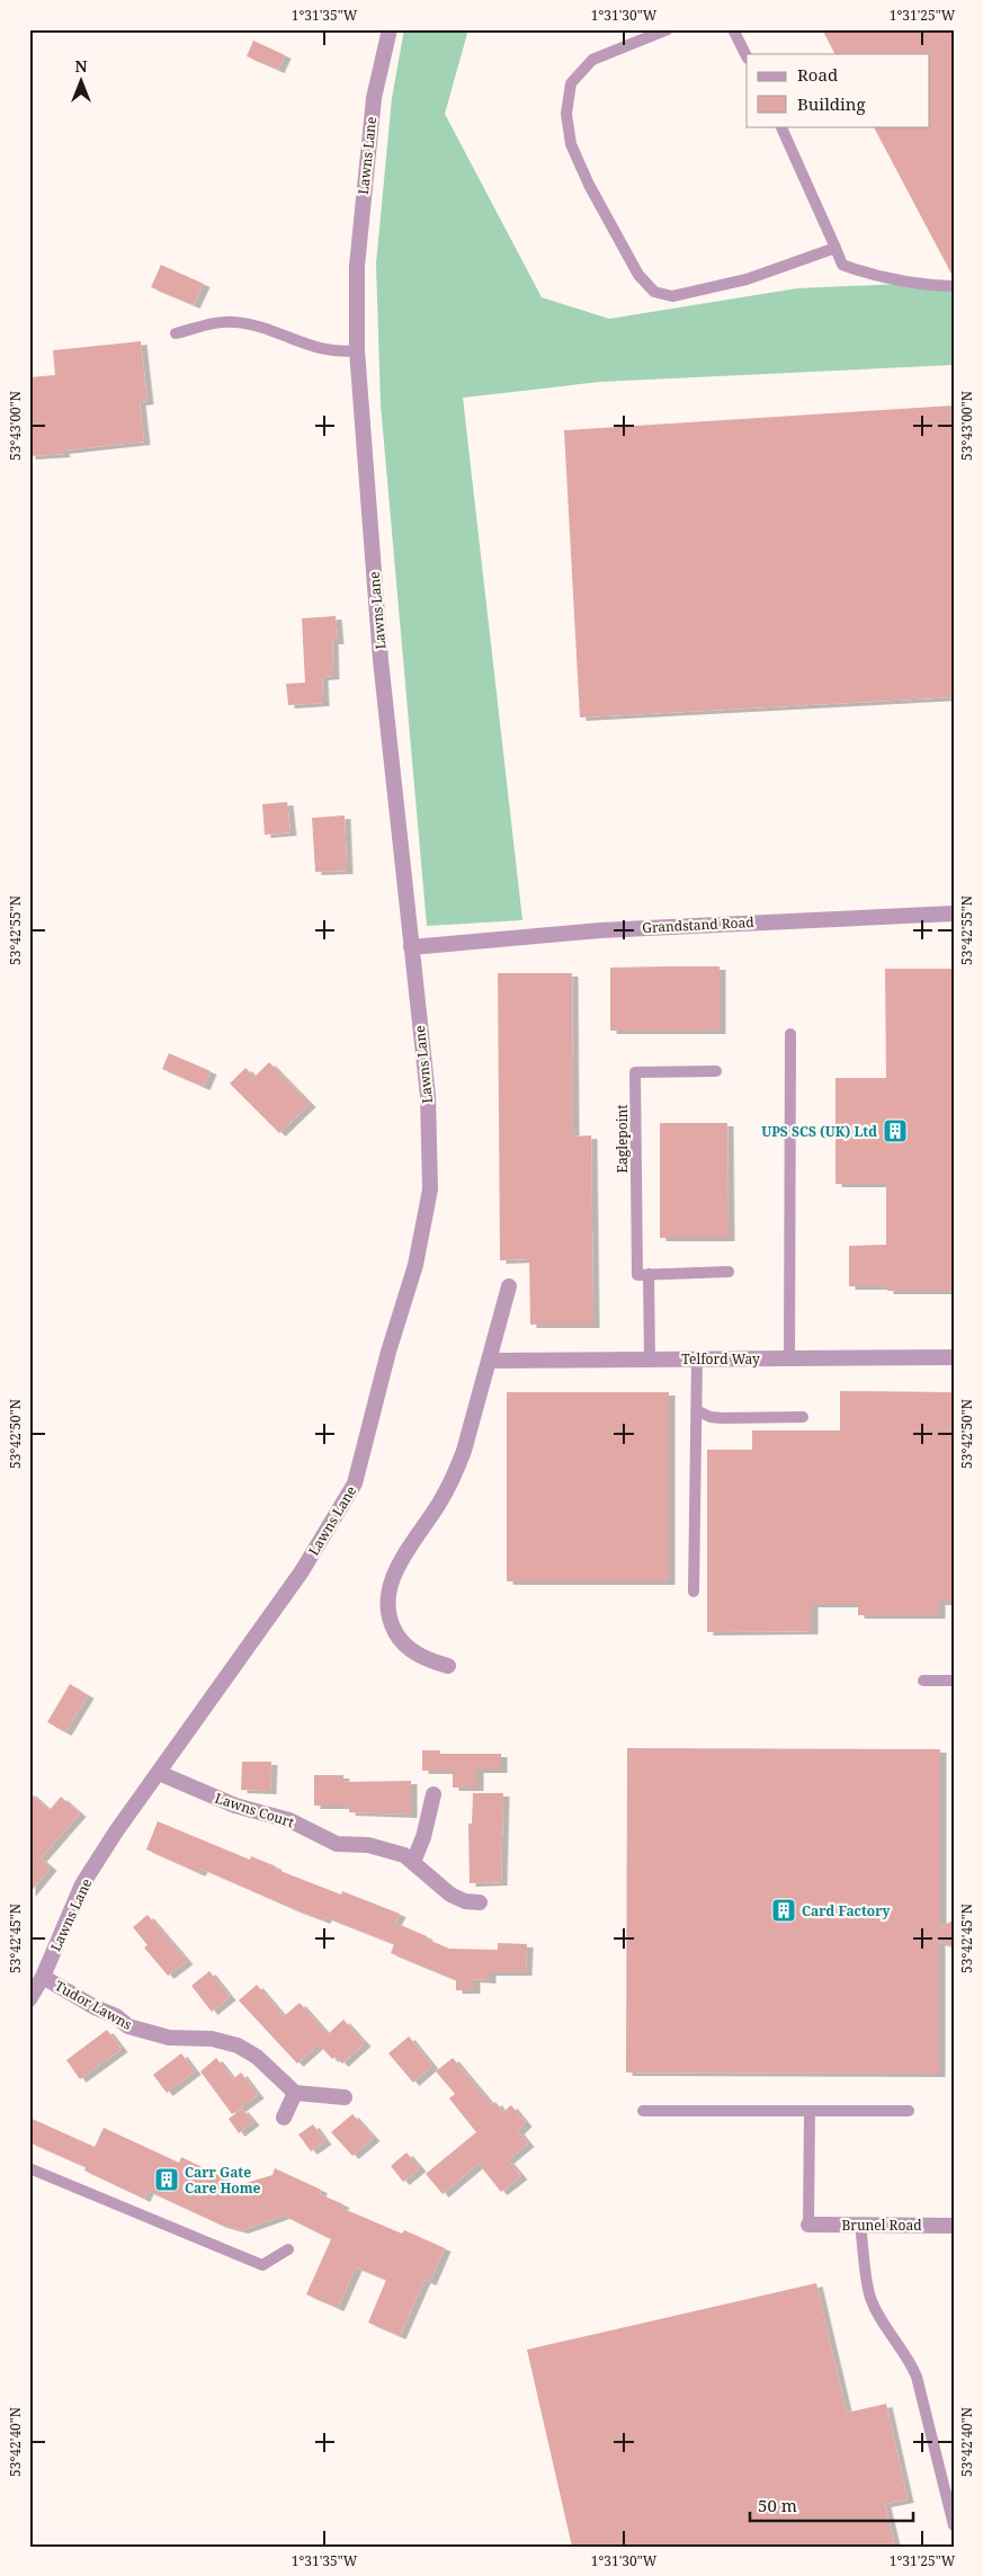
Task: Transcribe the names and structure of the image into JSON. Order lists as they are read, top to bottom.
{
  "streets": {
    "street": [
      "Lawns Lane",
      "Grandstand Road",
      "Telford Way",
      "Lawns Court",
      "Tudor Lawns",
      "Brunel Road"
    ],
    "lane": ["Eaglepoint"]
  },
  "crossings": [
    ["Lawns Lane", "Grandstand Road"],
    ["Lawns Lane", "Lawns Court"],
    ["Lawns Lane", "Tudor Lawns"]
  ],
  "places": {
    "building": ["UPS SCS (UK) Ltd", "Card Factory", "Carr Gate Care Home"]
  },
  "legend": ["Road", "Building"],
  "scale_bar": "50 m",
  "north": "top",
  "coordinates": [
    "1°31'35\"W",
    "1°31'30\"W",
    "1°31'25\"W",
    "53°43'00\"N",
    "53°42'55\"N",
    "53°42'50\"N",
    "53°42'45\"N",
    "53°42'40\"N"
  ]
}
